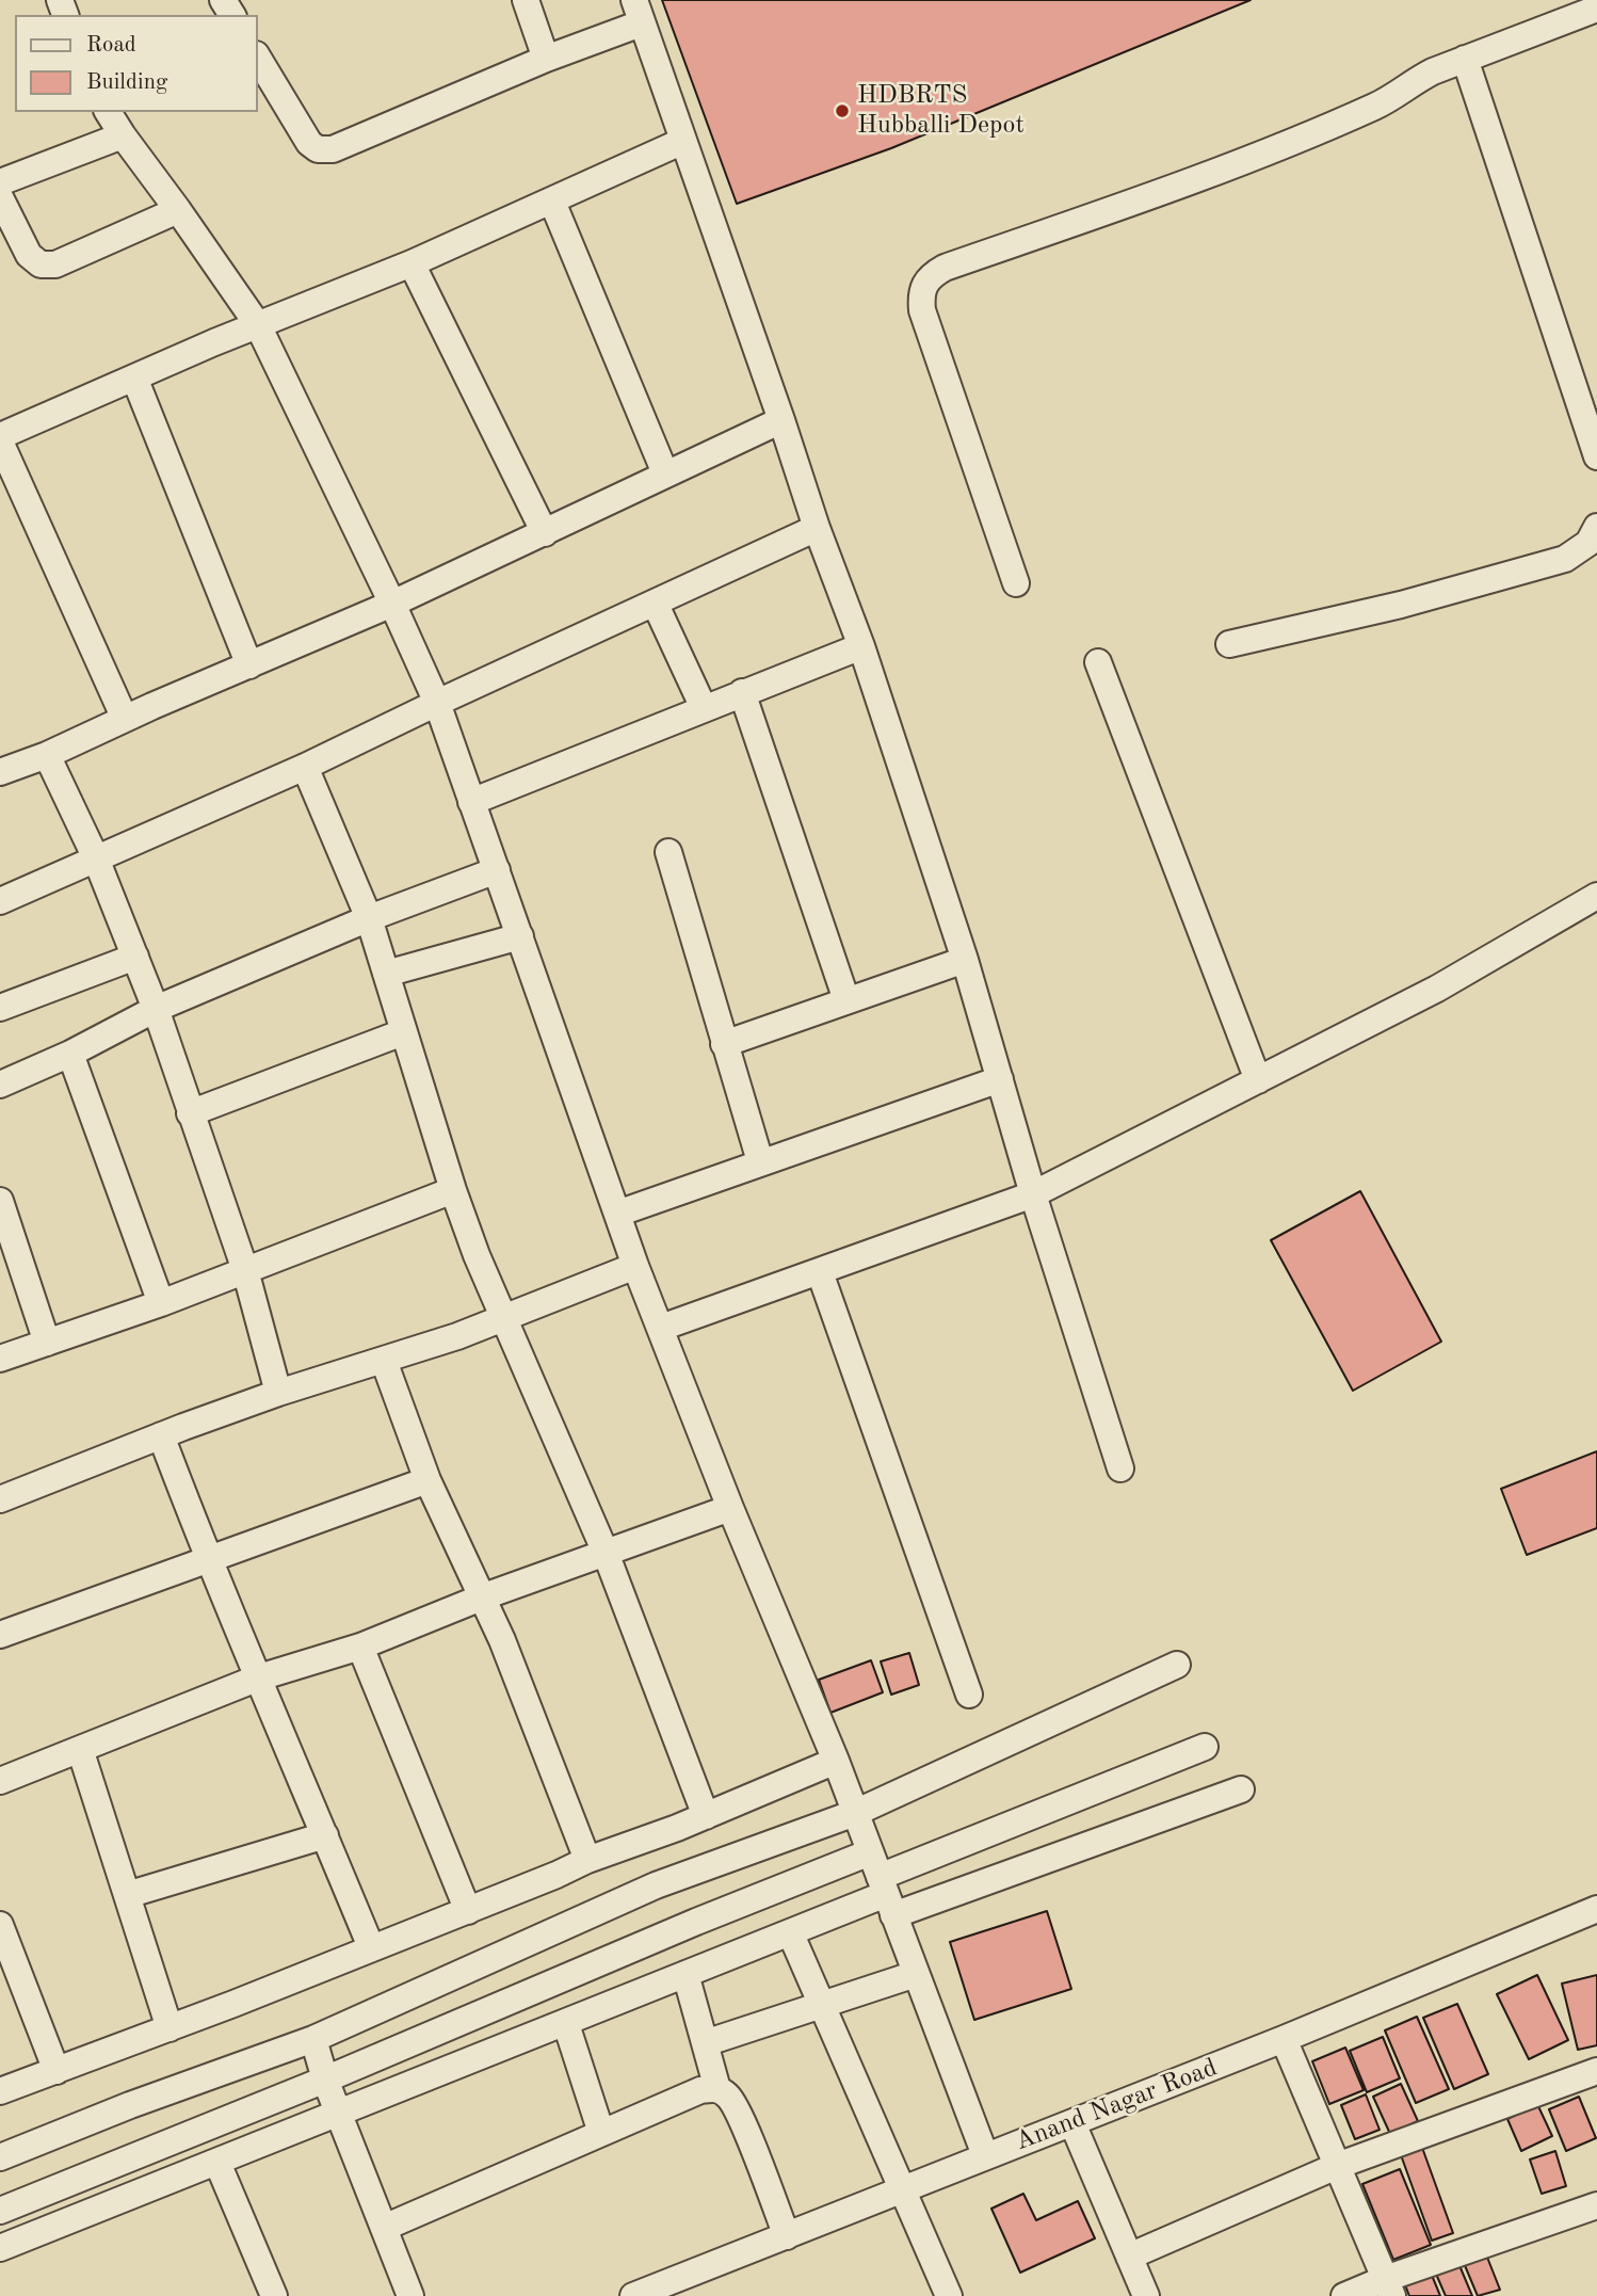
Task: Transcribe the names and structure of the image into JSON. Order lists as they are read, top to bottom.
{
  "streets": {
    "street": ["Anand Nagar Road"]
  },
  "places": ["HDBRTS Hubballi Depot"],
  "legend": ["Road", "Building"]
}
